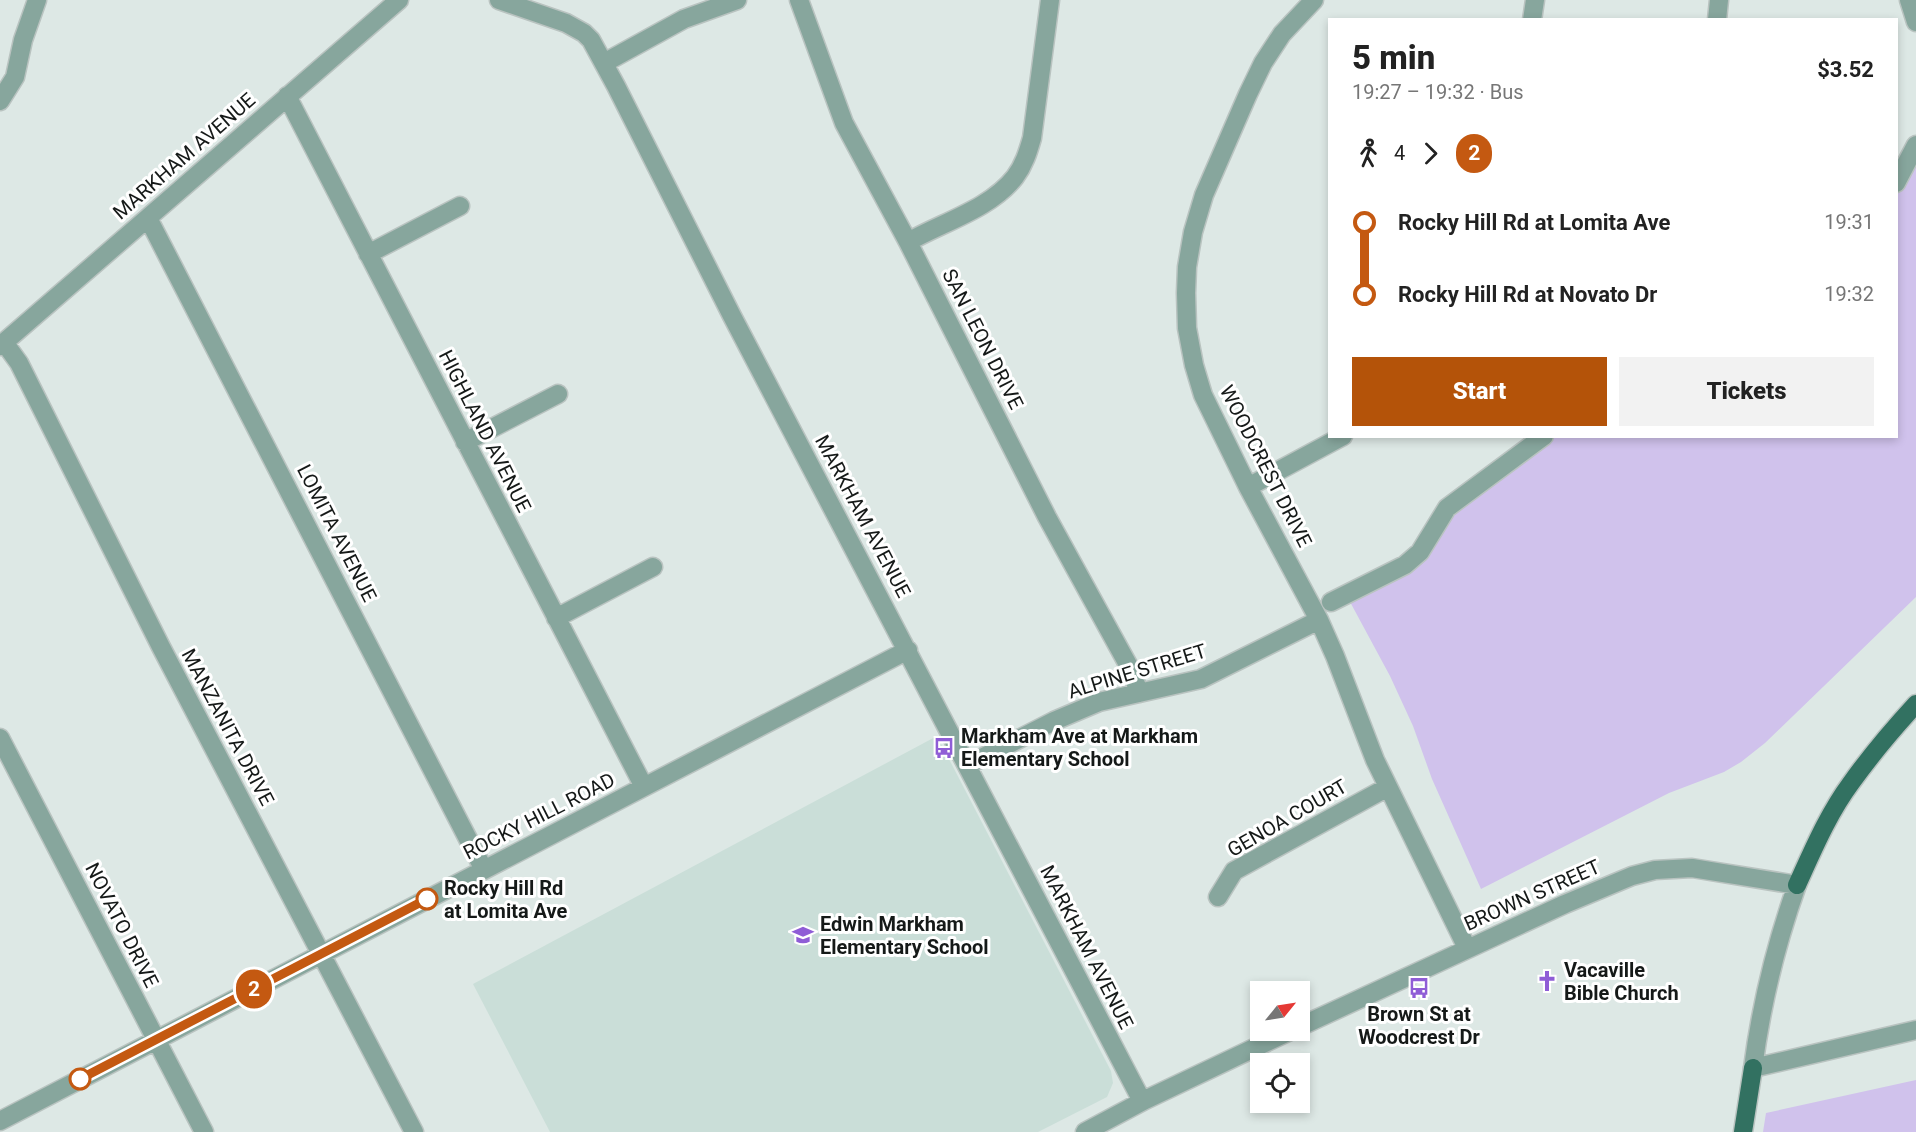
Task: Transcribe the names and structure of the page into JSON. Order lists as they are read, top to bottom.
{
  "streets": {
    "street": [
      "MARKHAM AVENUE",
      "SAN LEON DRIVE",
      "HIGHLAND AVENUE",
      "WOODCREST DRIVE",
      "LOMITA AVENUE",
      "ALPINE STREET",
      "MANZANITA DRIVE",
      "ROCKY HILL ROAD",
      "GENOA COURT",
      "BROWN STREET",
      "NOVATO DRIVE"
    ]
  },
  "crossings": [
    ["MARKHAM AVENUE", "HIGHLAND AVENUE"],
    ["MARKHAM AVENUE", "LOMITA AVENUE"],
    ["MARKHAM AVENUE", "ALPINE STREET"],
    ["MARKHAM AVENUE", "MANZANITA DRIVE"],
    ["MARKHAM AVENUE", "ROCKY HILL ROAD"],
    ["SAN LEON DRIVE", "ALPINE STREET"],
    ["HIGHLAND AVENUE", "ROCKY HILL ROAD"],
    ["WOODCREST DRIVE", "ALPINE STREET"],
    ["WOODCREST DRIVE", "GENOA COURT"],
    ["WOODCREST DRIVE", "BROWN STREET"],
    ["LOMITA AVENUE", "ROCKY HILL ROAD"],
    ["MANZANITA DRIVE", "ROCKY HILL ROAD"],
    ["ROCKY HILL ROAD", "NOVATO DRIVE"]
  ],
  "places": {
    "bus stop": ["Markham Ave at Markham Elementary School", "Brown St at Woodcrest Dr"],
    "other": ["Rocky Hill Rd at Lomita Ave"],
    "school or university": ["Edwin Markham Elementary School"],
    "church": ["Vacaville Bible Church"]
  },
  "lines": ["bus line 2"],
  "north": "top right",
  "page": {
    "on_map": "2",
    "heading": ["5 min", "19:27 – 19:32 · Bus", "$3.52"],
    "legs": ["4", "2"],
    "list": [
      {
        "name": "Rocky Hill Rd at Lomita Ave",
        "value": "19:31"
      },
      {
        "name": "Rocky Hill Rd at Novato Dr",
        "value": "19:32"
      }
    ],
    "buttons": ["Start", "Tickets"]
  }
}
